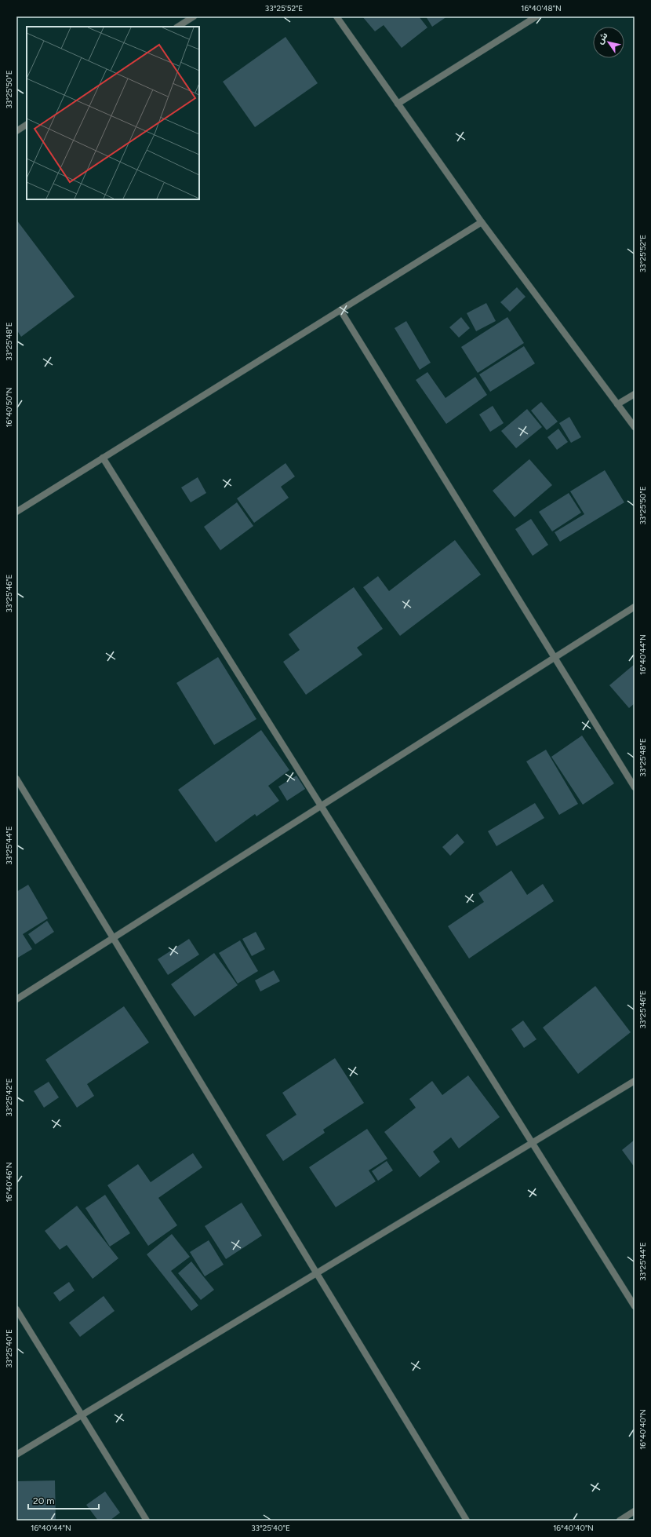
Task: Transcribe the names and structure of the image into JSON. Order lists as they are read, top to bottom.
{
  "scale_bar": "20 m",
  "north": "top left",
  "coordinates": [
    "33°25'52\"E",
    "16°40'48\"N",
    "33°25'50\"E",
    "33°25'48\"E",
    "16°40'50\"N",
    "33°25'46\"E",
    "16°40'44\"N",
    "33°25'44\"E",
    "33°25'42\"E",
    "16°40'46\"N",
    "33°25'40\"E",
    "16°40'40\"N"
  ]
}
